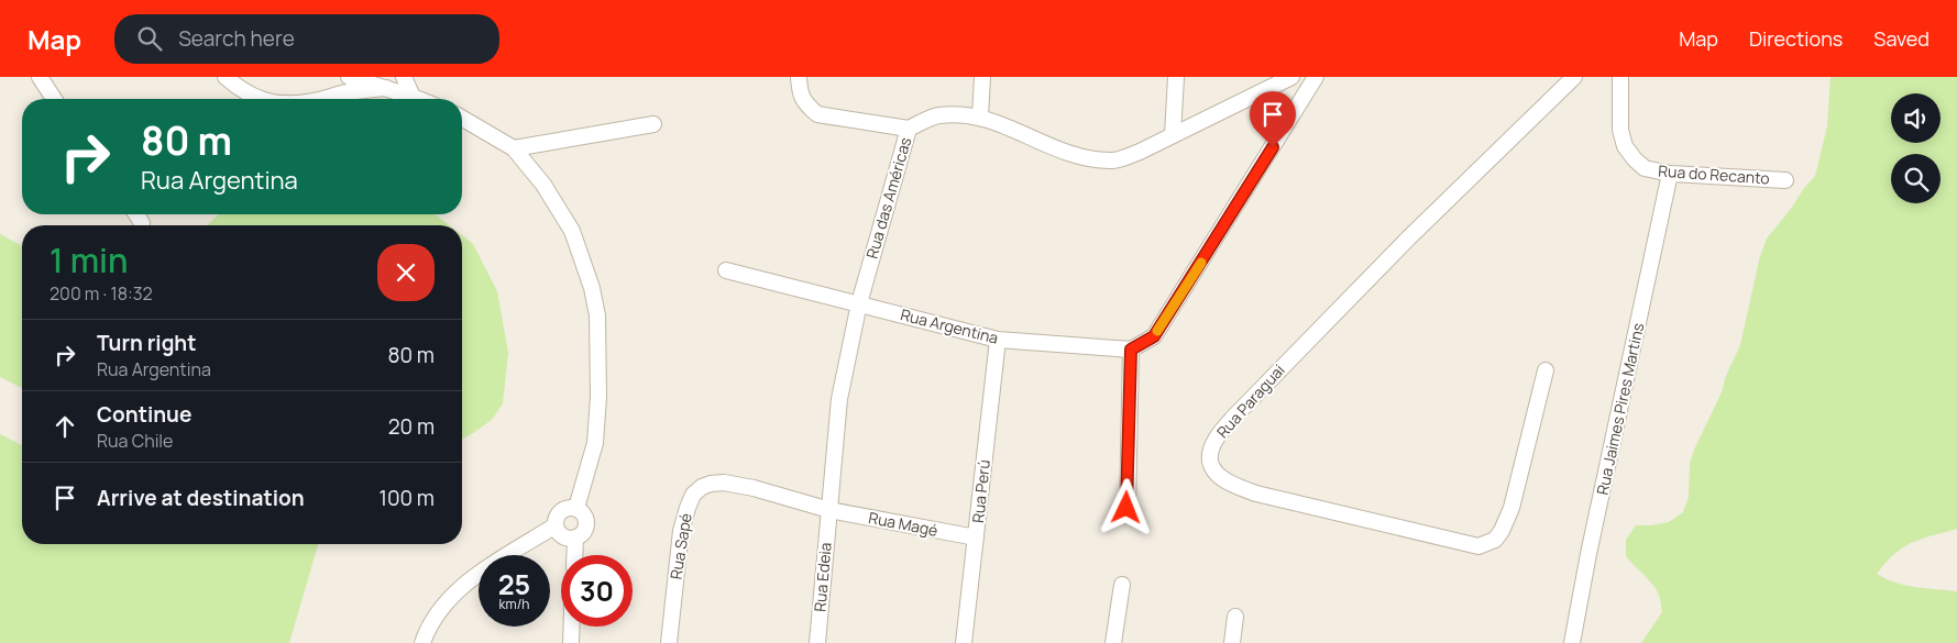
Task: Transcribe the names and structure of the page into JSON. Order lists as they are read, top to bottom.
{
  "streets": {
    "street": [
      "Rua do Recanto",
      "Rua das Américas",
      "Rua Argentina",
      "Rua Paraguai",
      "Rua Jaimes Pires Martins",
      "Rua Perú",
      "Rua Magé",
      "Rua Sapé",
      "Rua Edeia"
    ]
  },
  "crossings": [
    ["Rua do Recanto", "Rua Jaimes Pires Martins"],
    ["Rua das Américas", "Rua Argentina"],
    ["Rua das Américas", "Rua Magé"],
    ["Rua das Américas", "Rua Sapé"],
    ["Rua das Américas", "Rua Edeia"],
    ["Rua Argentina", "Rua Perú"],
    ["Rua Perú", "Rua Magé"],
    ["Rua Magé", "Rua Sapé"],
    ["Rua Magé", "Rua Edeia"],
    ["Rua Sapé", "Rua Edeia"]
  ],
  "page": {
    "header": "Map",
    "search": "Search here",
    "nav": ["Map", "Directions", "Saved"],
    "turn": ["80 m", "Rua Argentina"],
    "heading": ["1 min", "200 m · 18:32"],
    "list": [
      {
        "name": "Turn right",
        "note": "Rua Argentina",
        "value": "80 m"
      },
      {
        "name": "Continue",
        "note": "Rua Chile",
        "value": "20 m"
      },
      {
        "name": "Arrive at destination",
        "value": "100 m"
      }
    ],
    "speed": "25 km/h",
    "limit": "30"
  }
}
